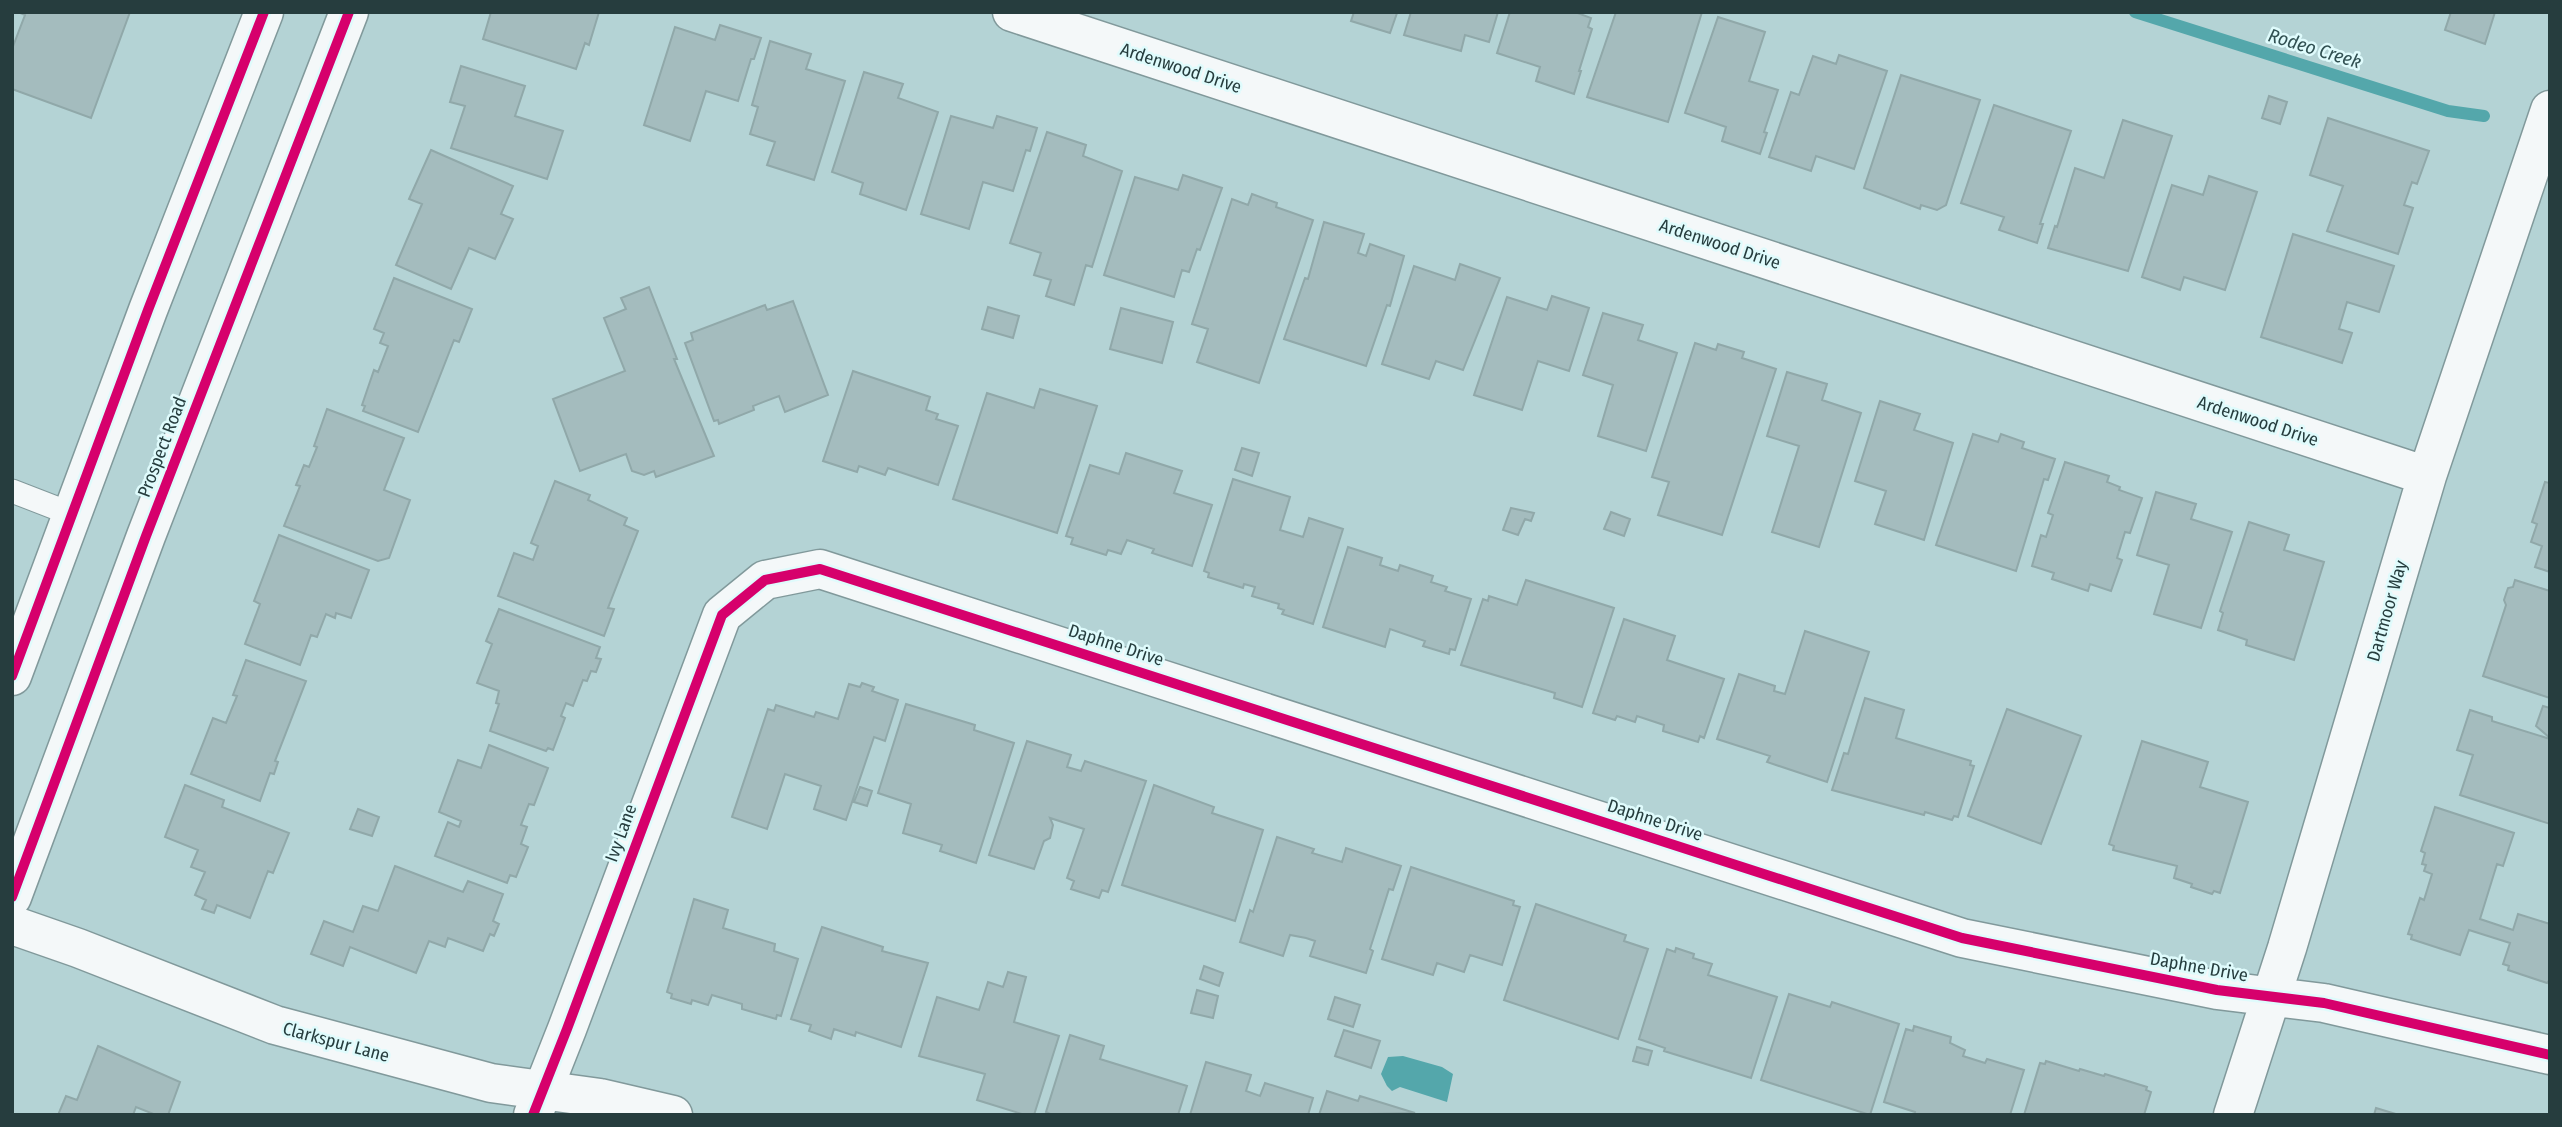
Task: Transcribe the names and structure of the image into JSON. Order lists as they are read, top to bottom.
{
  "streets": {
    "street": [
      "Ardenwood Drive",
      "Prospect Road",
      "Dartmoor Way",
      "Daphne Drive",
      "Ivy Lane",
      "Clarkspur Lane"
    ]
  },
  "crossings": [
    ["Ardenwood Drive", "Dartmoor Way"],
    ["Dartmoor Way", "Daphne Drive"],
    ["Daphne Drive", "Ivy Lane"],
    ["Ivy Lane", "Clarkspur Lane"]
  ],
  "water": ["Rodeo Creek"]
}
